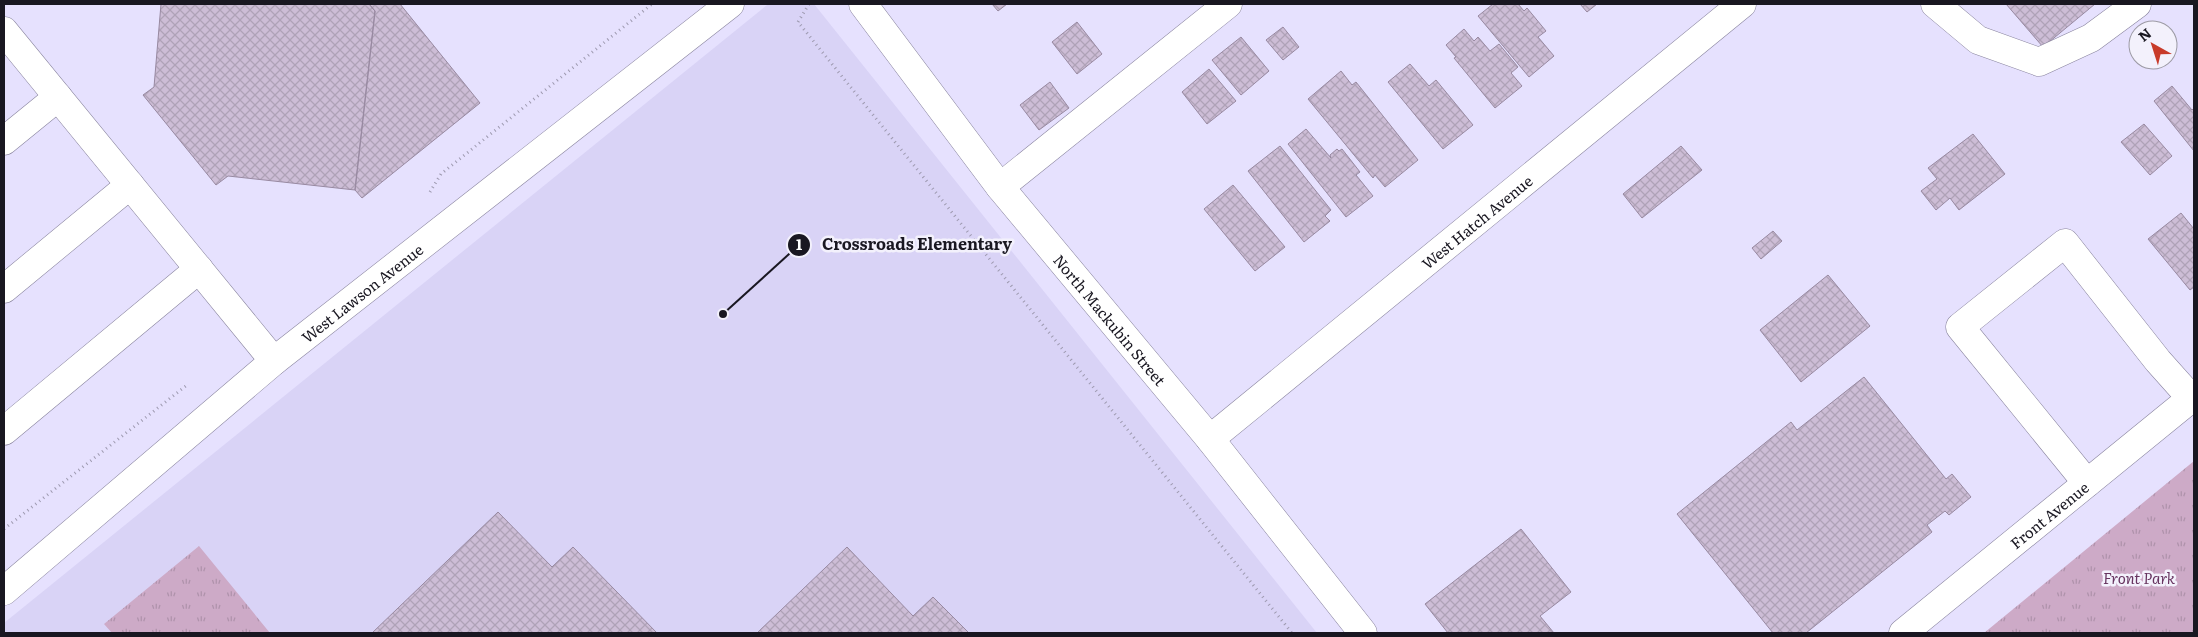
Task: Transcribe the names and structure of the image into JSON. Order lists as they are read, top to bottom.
{
  "streets": {
    "street": [
      "West Hatch Avenue",
      "West Lawson Avenue",
      "North Mackubin Street",
      "Front Avenue"
    ]
  },
  "crossings": [
    ["West Hatch Avenue", "North Mackubin Street"]
  ],
  "parks": ["Front Park"],
  "places": ["Crossroads Elementary"],
  "north": "top left"
}
